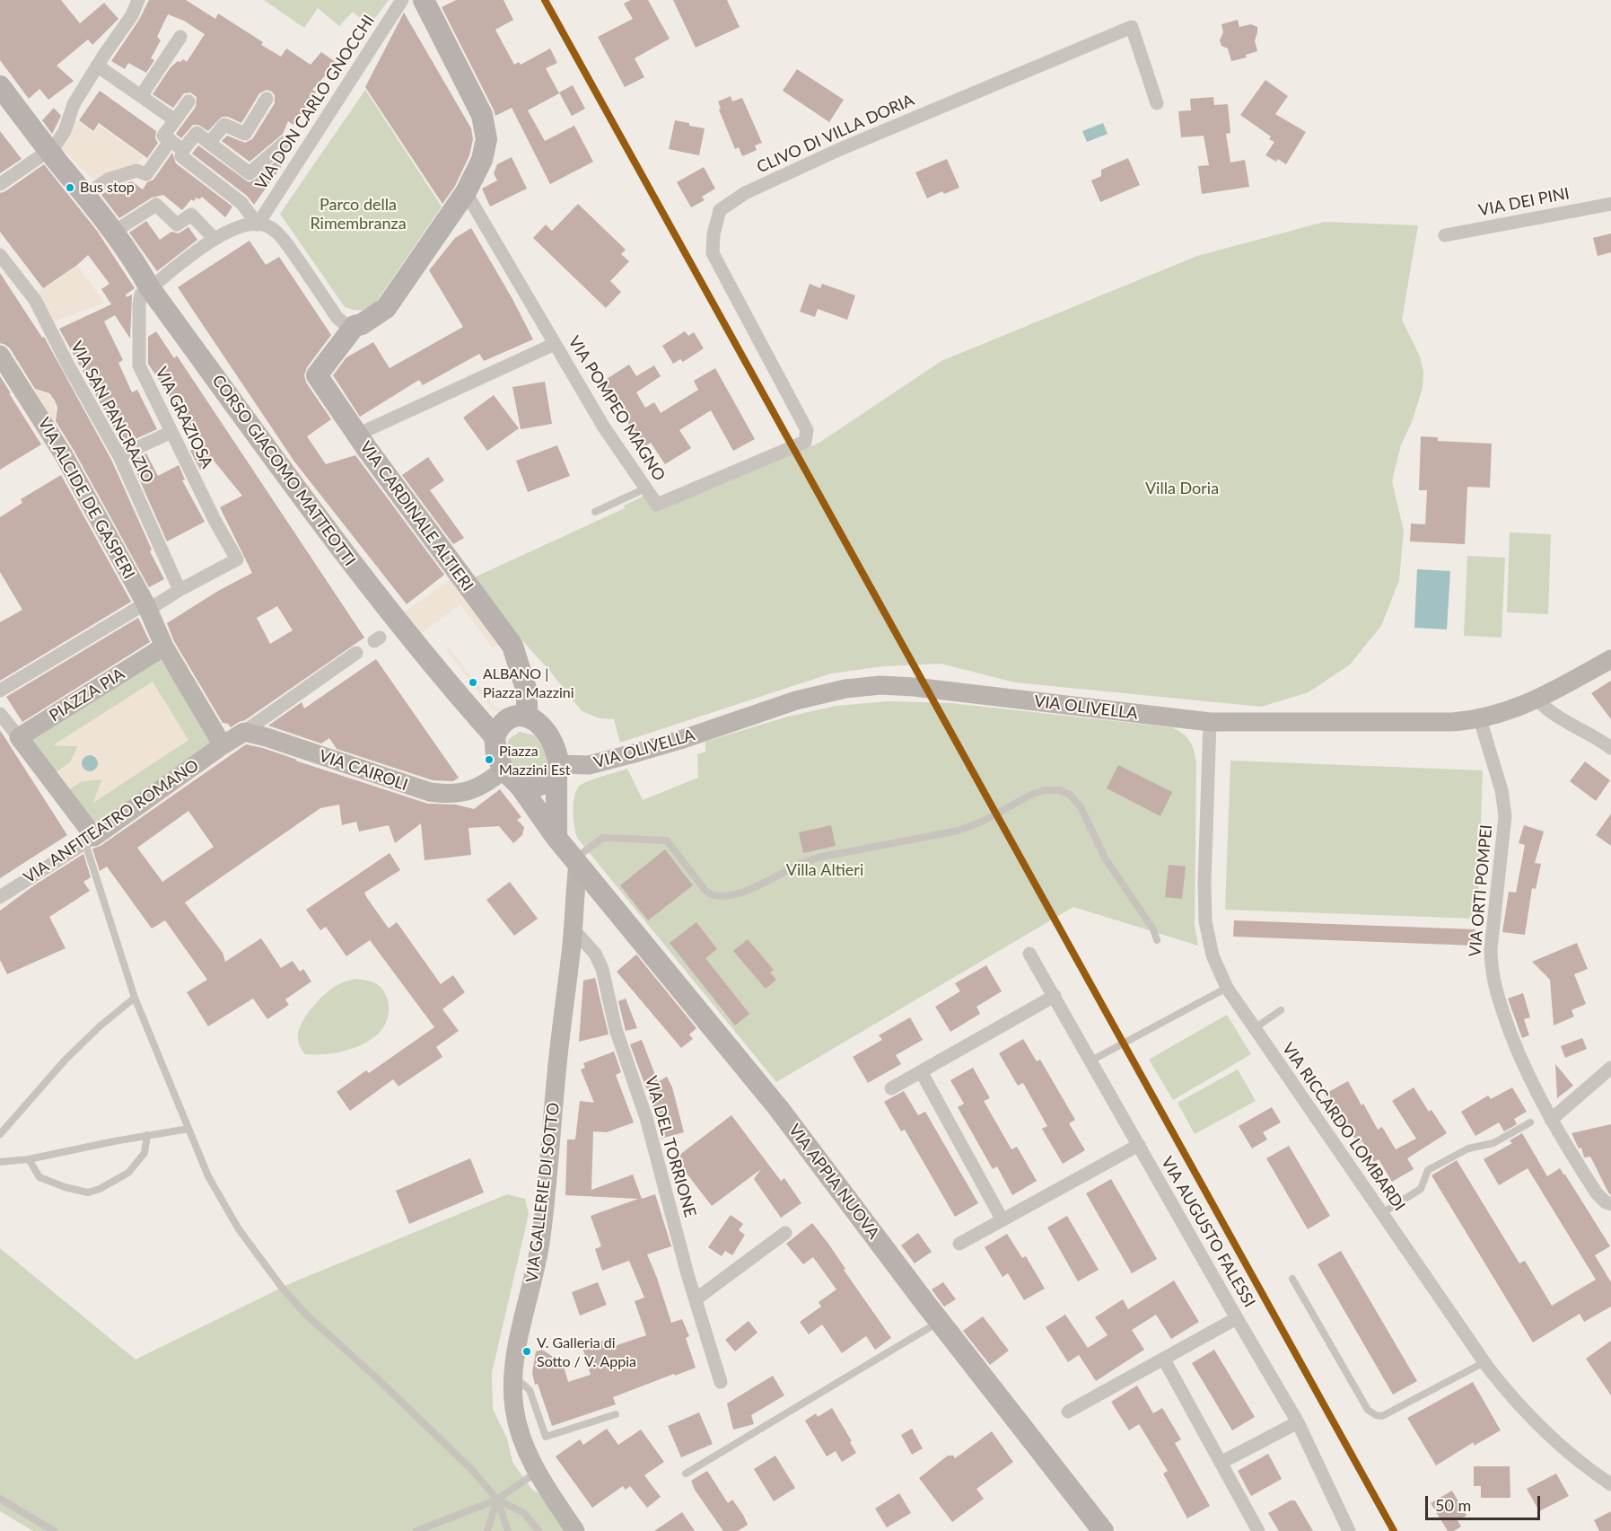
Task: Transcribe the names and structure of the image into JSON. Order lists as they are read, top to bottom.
{
  "streets": {
    "main road": [
      "CORSO GIACOMO MATTEOTTI",
      "VIA ALCIDE DE GASPERI",
      "VIA CARDINALE ALTIERI",
      "PIAZZA PIA",
      "VIA OLIVELLA",
      "VIA CAIROLI",
      "VIA ANFITEATRO ROMANO",
      "VIA APPIA NUOVA",
      "VIA GALLERIE DI SOTTO"
    ],
    "street": [
      "VIA DON CARLO GNOCCHI",
      "CLIVO DI VILLA DORIA",
      "VIA DEI PINI",
      "VIA POMPEO MAGNO",
      "VIA SAN PANCRAZIO",
      "VIA GRAZIOSA",
      "VIA ORTI POMPEI",
      "VIA RICCARDO LOMBARDI",
      "VIA DEL TORRIONE",
      "VIA AUGUSTO FALESSI"
    ]
  },
  "crossings": [
    ["CLIVO DI VILLA DORIA", "VIA POMPEO MAGNO"],
    ["VIA SAN PANCRAZIO", "VIA GRAZIOSA"],
    ["VIA GRAZIOSA", "CORSO GIACOMO MATTEOTTI"],
    ["CORSO GIACOMO MATTEOTTI", "VIA CARDINALE ALTIERI"],
    ["CORSO GIACOMO MATTEOTTI", "VIA OLIVELLA"],
    ["CORSO GIACOMO MATTEOTTI", "VIA CAIROLI"],
    ["CORSO GIACOMO MATTEOTTI", "VIA APPIA NUOVA"],
    ["VIA ALCIDE DE GASPERI", "PIAZZA PIA"],
    ["VIA CARDINALE ALTIERI", "VIA OLIVELLA"],
    ["VIA CARDINALE ALTIERI", "VIA CAIROLI"],
    ["VIA CARDINALE ALTIERI", "VIA APPIA NUOVA"],
    ["VIA OLIVELLA", "VIA CAIROLI"],
    ["VIA OLIVELLA", "VIA ORTI POMPEI"],
    ["VIA OLIVELLA", "VIA RICCARDO LOMBARDI"],
    ["VIA OLIVELLA", "VIA APPIA NUOVA"],
    ["VIA CAIROLI", "VIA APPIA NUOVA"],
    ["VIA DEL TORRIONE", "VIA GALLERIE DI SOTTO"],
    ["VIA APPIA NUOVA", "VIA GALLERIE DI SOTTO"]
  ],
  "parks": ["Parco della Rimembranza", "Villa Doria", "Villa Altieri"],
  "places": [
    "Bus stop",
    "ALBANO | Piazza Mazzini",
    "Piazza Mazzini Est",
    "V. Galleria di Sotto / V. Appia"
  ],
  "scale_bar": "50 m"
}
